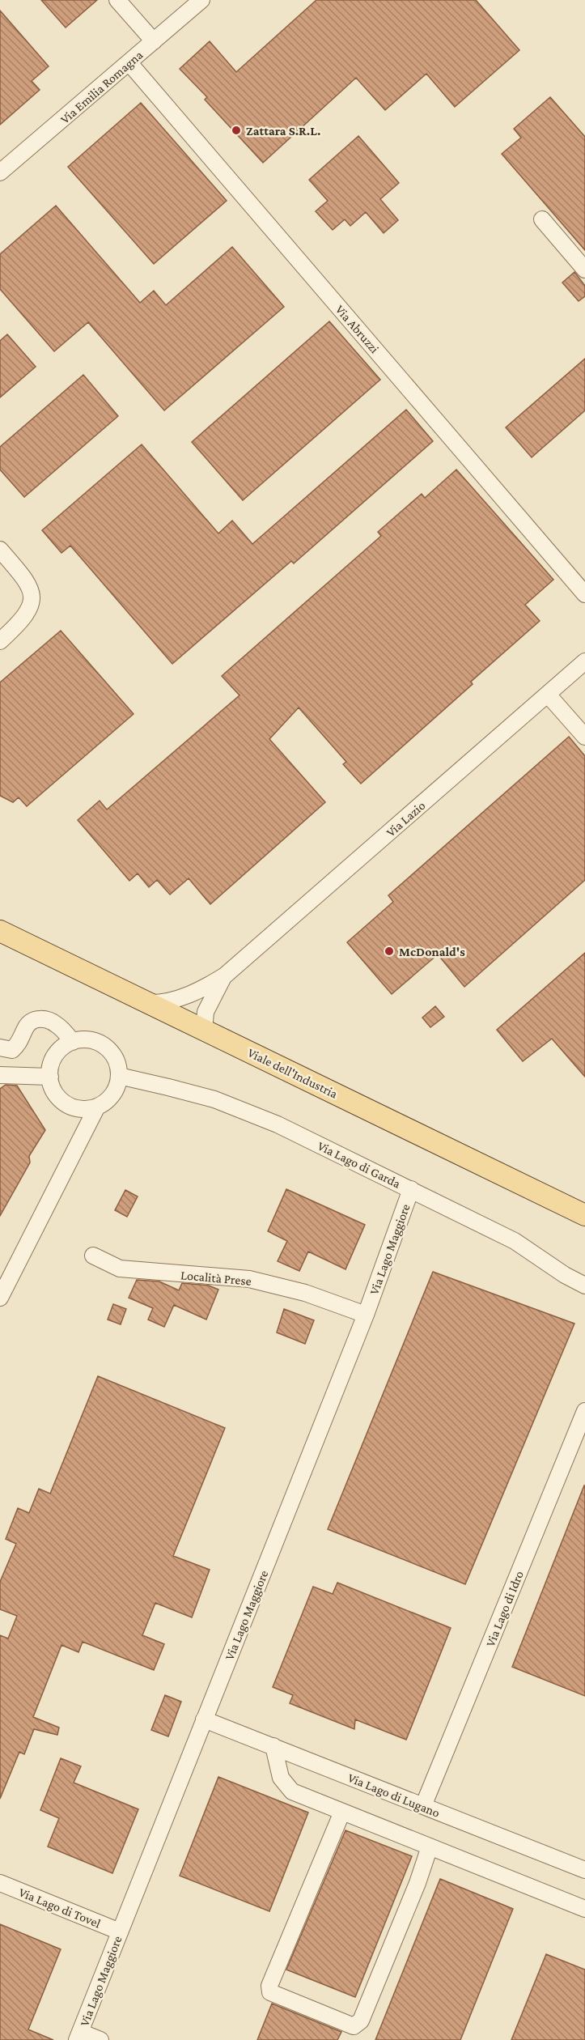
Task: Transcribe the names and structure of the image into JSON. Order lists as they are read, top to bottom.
{
  "streets": {
    "main road": ["Viale dell'Industria"],
    "street": [
      "Via Emilia Romagna",
      "Via Abruzzi",
      "Via Lazio",
      "Via Lago di Garda",
      "Via Lago Maggiore",
      "Località Prese",
      "Via Lago di Idro",
      "Via Lago di Lugano",
      "Via Lago di Tovel"
    ]
  },
  "crossings": [
    ["Via Emilia Romagna", "Via Abruzzi"],
    ["Via Lago di Garda", "Via Lago Maggiore"],
    ["Via Lago Maggiore", "Località Prese"],
    ["Via Lago Maggiore", "Via Lago di Lugano"],
    ["Via Lago Maggiore", "Via Lago di Tovel"],
    ["Via Lago di Idro", "Via Lago di Lugano"]
  ],
  "places": ["Zattara S.R.L.", "McDonald's"]
}
